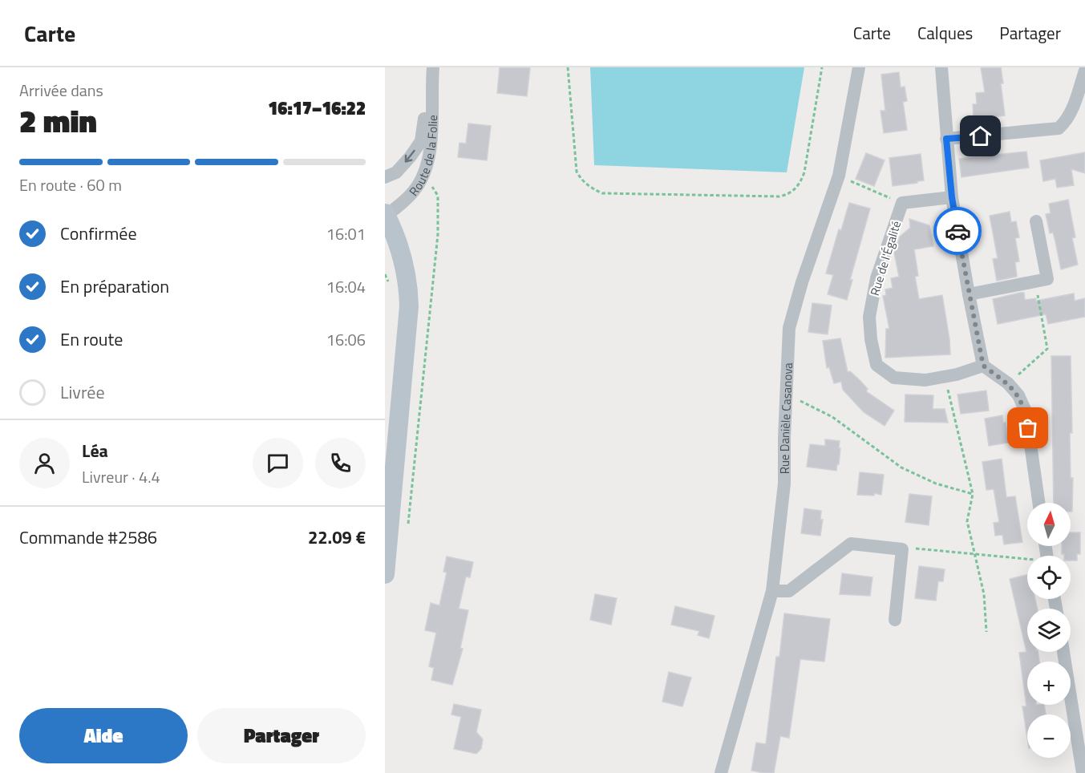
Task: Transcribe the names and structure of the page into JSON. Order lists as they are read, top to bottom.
{
  "streets": {
    "street": ["Route de la Folie", "Rue de l'Égalité", "Rue Danièle Casanova"]
  },
  "north": "top",
  "page": {
    "header": "Carte",
    "nav": ["Carte", "Calques", "Partager"],
    "heading": ["2 min", "Arrivée dans", "16:17–16:22"],
    "panel": [
      "Léa",
      "Livreur · 4.4",
      "Commande #2586",
      "22.09 €"
    ],
    "bar": "En route · 60 m",
    "list": [
      ["Confirmée", "16:01"],
      ["En préparation", "16:04"],
      ["En route", "16:06"],
      "Livrée"
    ],
    "map_buttons": ["+", "−"],
    "buttons": ["Aide", "Partager"]
  }
}
